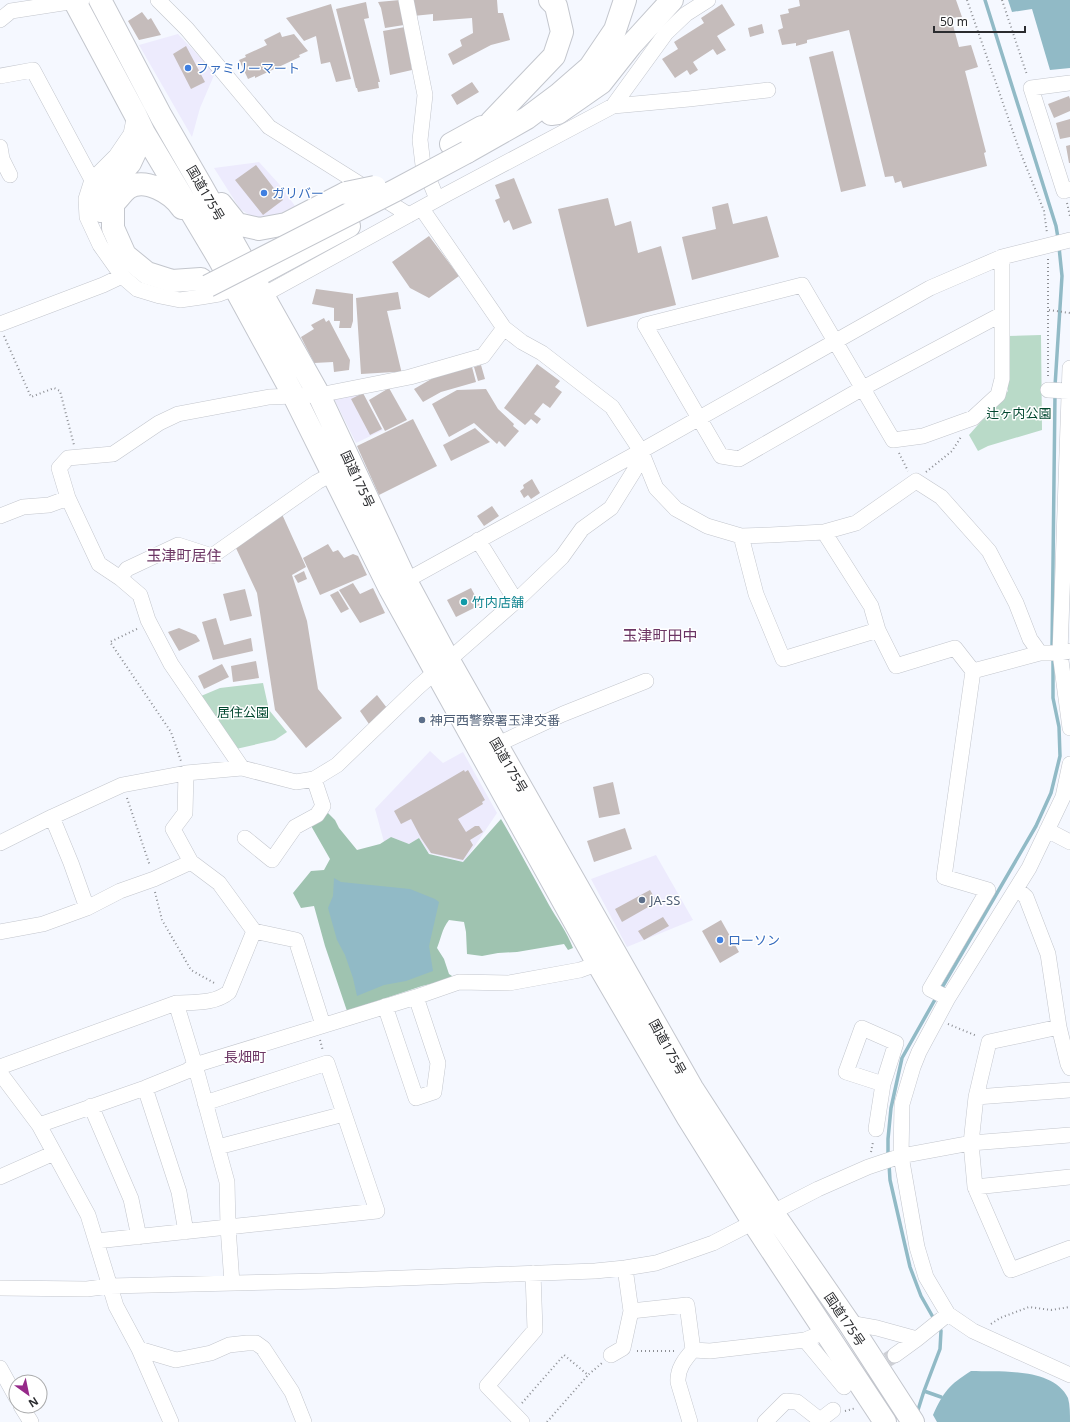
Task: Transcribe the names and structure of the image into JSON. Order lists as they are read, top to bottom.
{
  "streets": {
    "highway": ["国道175号"]
  },
  "districts": ["玉津町居住", "玉津町田中", "長畑町"],
  "parks": ["辻ヶ内公園", "居住公園"],
  "places": [
    "ファミリーマート",
    "ガリバー",
    "竹内店舗",
    "神戸西警察署玉津交番",
    "JA-SS",
    "ローソン"
  ],
  "scale_bar": "50 m",
  "north": "bottom right"
}
